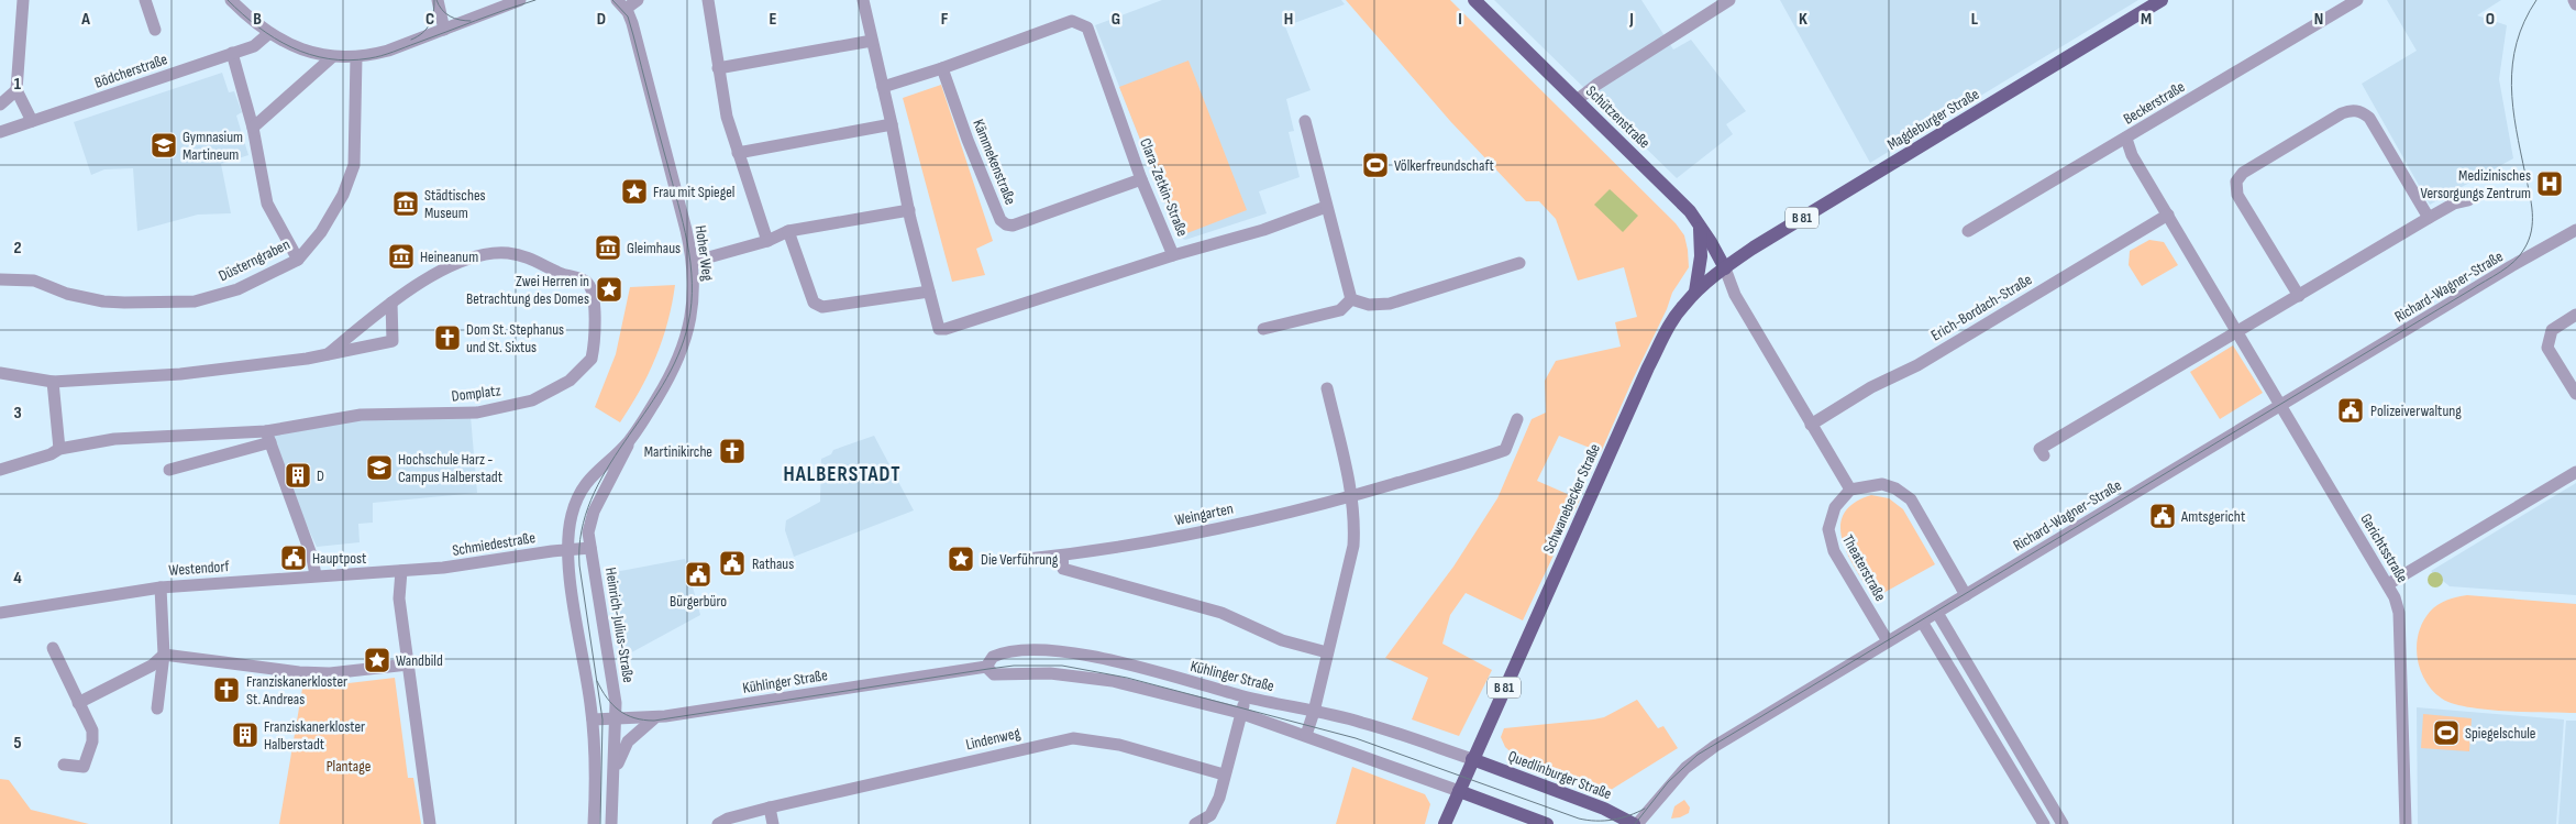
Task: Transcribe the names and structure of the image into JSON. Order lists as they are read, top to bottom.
{
  "streets": {
    "main road": [
      "Schützenstraße",
      "Magdeburger Straße",
      "B 81",
      "Schwanebecker Straße",
      "Quedlinburger Straße"
    ],
    "street": [
      "Bödcherstraße",
      "Beckerstraße",
      "Kämmekenstraße",
      "Clara-Zetkin-Straße",
      "Hoher Weg",
      "Düsterngraben",
      "Richard-Wagner-Straße",
      "Erich-Bordach-Straße",
      "Domplatz",
      "Weingarten",
      "Schmiedestraße",
      "Gerichtsstraße",
      "Westendorf",
      "Theaterstraße",
      "Heinrich-Julius-Straße",
      "Kühlinger Straße",
      "Lindenweg"
    ]
  },
  "crossings": [
    ["Beckerstraße", "Gerichtsstraße"],
    ["Schützenstraße", "Magdeburger Straße"],
    ["Schützenstraße", "Schwanebecker Straße"],
    ["Magdeburger Straße", "Schwanebecker Straße"],
    ["Kämmekenstraße", "Clara-Zetkin-Straße"],
    ["B 81", "Schwanebecker Straße"],
    ["B 81", "Kühlinger Straße"],
    ["B 81", "Quedlinburger Straße"],
    ["Hoher Weg", "Schmiedestraße"],
    ["Hoher Weg", "Heinrich-Julius-Straße"],
    ["Richard-Wagner-Straße", "Gerichtsstraße"],
    ["Richard-Wagner-Straße", "Theaterstraße"],
    ["Richard-Wagner-Straße", "Quedlinburger Straße"],
    ["Erich-Bordach-Straße", "Gerichtsstraße"],
    ["Schwanebecker Straße", "Kühlinger Straße"],
    ["Schwanebecker Straße", "Quedlinburger Straße"],
    ["Schmiedestraße", "Westendorf"],
    ["Schmiedestraße", "Heinrich-Julius-Straße"],
    ["Heinrich-Julius-Straße", "Kühlinger Straße"],
    ["Kühlinger Straße", "Quedlinburger Straße"]
  ],
  "districts": ["HALBERSTADT"],
  "parks": ["Plantage"],
  "places": {
    "school or university": ["Gymnasium Martineum", "Hochschule Harz - Campus Halberstadt"],
    "sports": ["Völkerfreundschaft", "Spiegelschule"],
    "hospital": ["Medizinisches Versorgungs Zentrum"],
    "place": [
      "Frau mit Spiegel",
      "Zwei Herren in Betrachtung des Domes",
      "Die Verführung",
      "Wandbild"
    ],
    "museum": ["Städtisches Museum", "Gleimhaus", "Heineanum"],
    "church": ["Dom St. Stephanus und St. Sixtus", "Martinikirche", "Franziskanerkloster St. Andreas"],
    "public building": [
      "Polizeiverwaltung",
      "Amtsgericht",
      "Hauptpost",
      "Rathaus",
      "Bürgerbüro"
    ],
    "building": ["D", "Franziskanerkloster Halberstadt"]
  },
  "grid": {
    "columns": [
      "A",
      "B",
      "C",
      "D",
      "E",
      "F",
      "G",
      "H",
      "I",
      "J",
      "K",
      "L",
      "M",
      "N",
      "O"
    ],
    "rows": [
      "1",
      "2",
      "3",
      "4",
      "5"
    ]
  }
}
